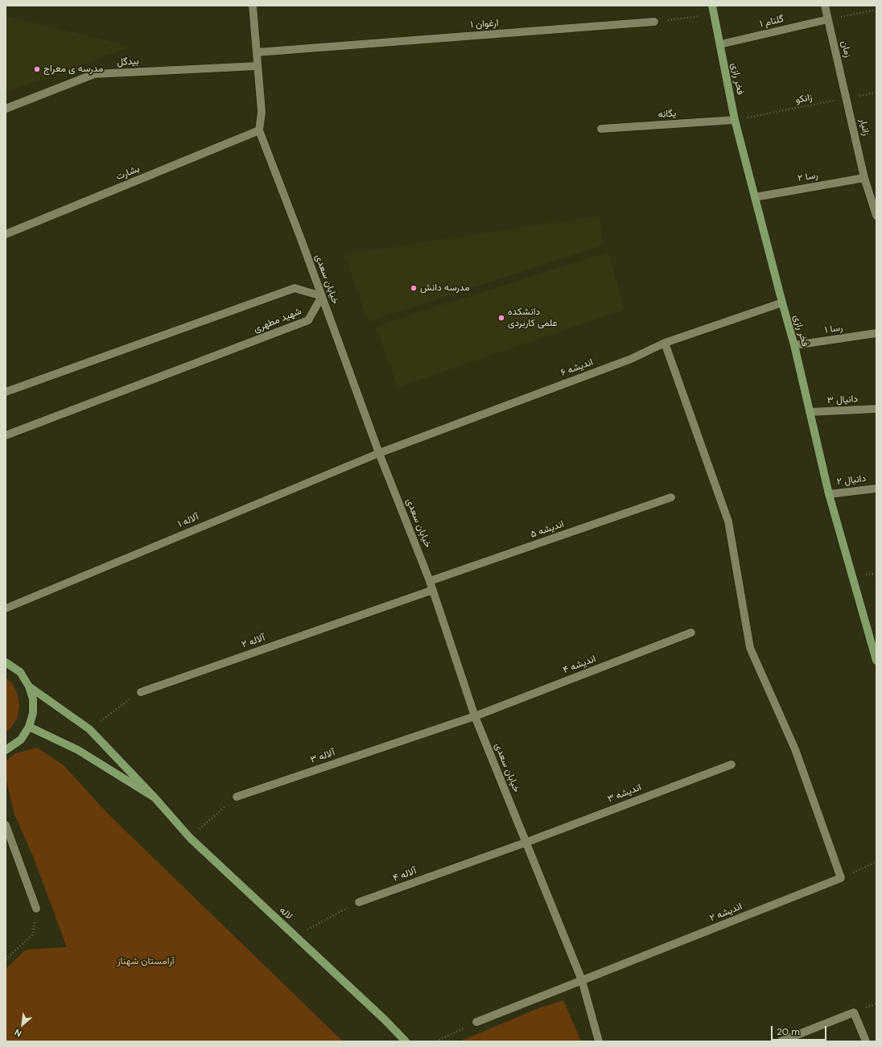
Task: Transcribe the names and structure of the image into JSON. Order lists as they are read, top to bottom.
{
  "streets": {
    "main road": ["فخر رازی", "لاله"],
    "street": [
      "گلنام ۱",
      "ارغوان ۱",
      "زمان",
      "بیدگل",
      "یگانه",
      "زانیار",
      "بشارت",
      "رسا ۲",
      "خیابان سعدی",
      "شهید مطهری",
      "رسا ۱",
      "اندیشه ۶",
      "دانیال ۳",
      "دانیال ۲",
      "آلاله ۱",
      "اندیشه ۵",
      "آلاله ۲",
      "اندیشه ۴",
      "آلاله ۳",
      "اندیشه ۳",
      "آلاله ۴",
      "اندیشه ۲"
    ],
    "path": ["زانکو"]
  },
  "crossings": [
    ["گلنام ۱", "زمان"],
    ["گلنام ۱", "فخر رازی"],
    ["ارغوان ۱", "خیابان سعدی"],
    ["زمان", "زانکو"],
    ["زمان", "زانیار"],
    ["بیدگل", "خیابان سعدی"],
    ["فخر رازی", "زانکو"],
    ["فخر رازی", "یگانه"],
    ["فخر رازی", "رسا ۲"],
    ["فخر رازی", "رسا ۱"],
    ["فخر رازی", "اندیشه ۶"],
    ["فخر رازی", "دانیال ۳"],
    ["فخر رازی", "دانیال ۲"],
    ["زانکو", "یگانه"],
    ["زانکو", "زانیار"],
    ["زانیار", "رسا ۲"],
    ["بشارت", "خیابان سعدی"],
    ["خیابان سعدی", "شهید مطهری"],
    ["خیابان سعدی", "اندیشه ۶"],
    ["خیابان سعدی", "آلاله ۱"],
    ["خیابان سعدی", "اندیشه ۵"],
    ["خیابان سعدی", "آلاله ۲"],
    ["خیابان سعدی", "اندیشه ۴"],
    ["خیابان سعدی", "آلاله ۳"],
    ["خیابان سعدی", "اندیشه ۳"],
    ["خیابان سعدی", "آلاله ۴"],
    ["خیابان سعدی", "اندیشه ۲"],
    ["اندیشه ۶", "آلاله ۱"],
    ["اندیشه ۴", "آلاله ۳"],
    ["اندیشه ۳", "آلاله ۴"]
  ],
  "parks": ["آرامستان شهناز"],
  "places": ["مدرسه ی معراج", "مدرسه دانش", "دانشکده علمی کاربردی"],
  "scale_bar": "20 m",
  "north": "bottom left"
}
